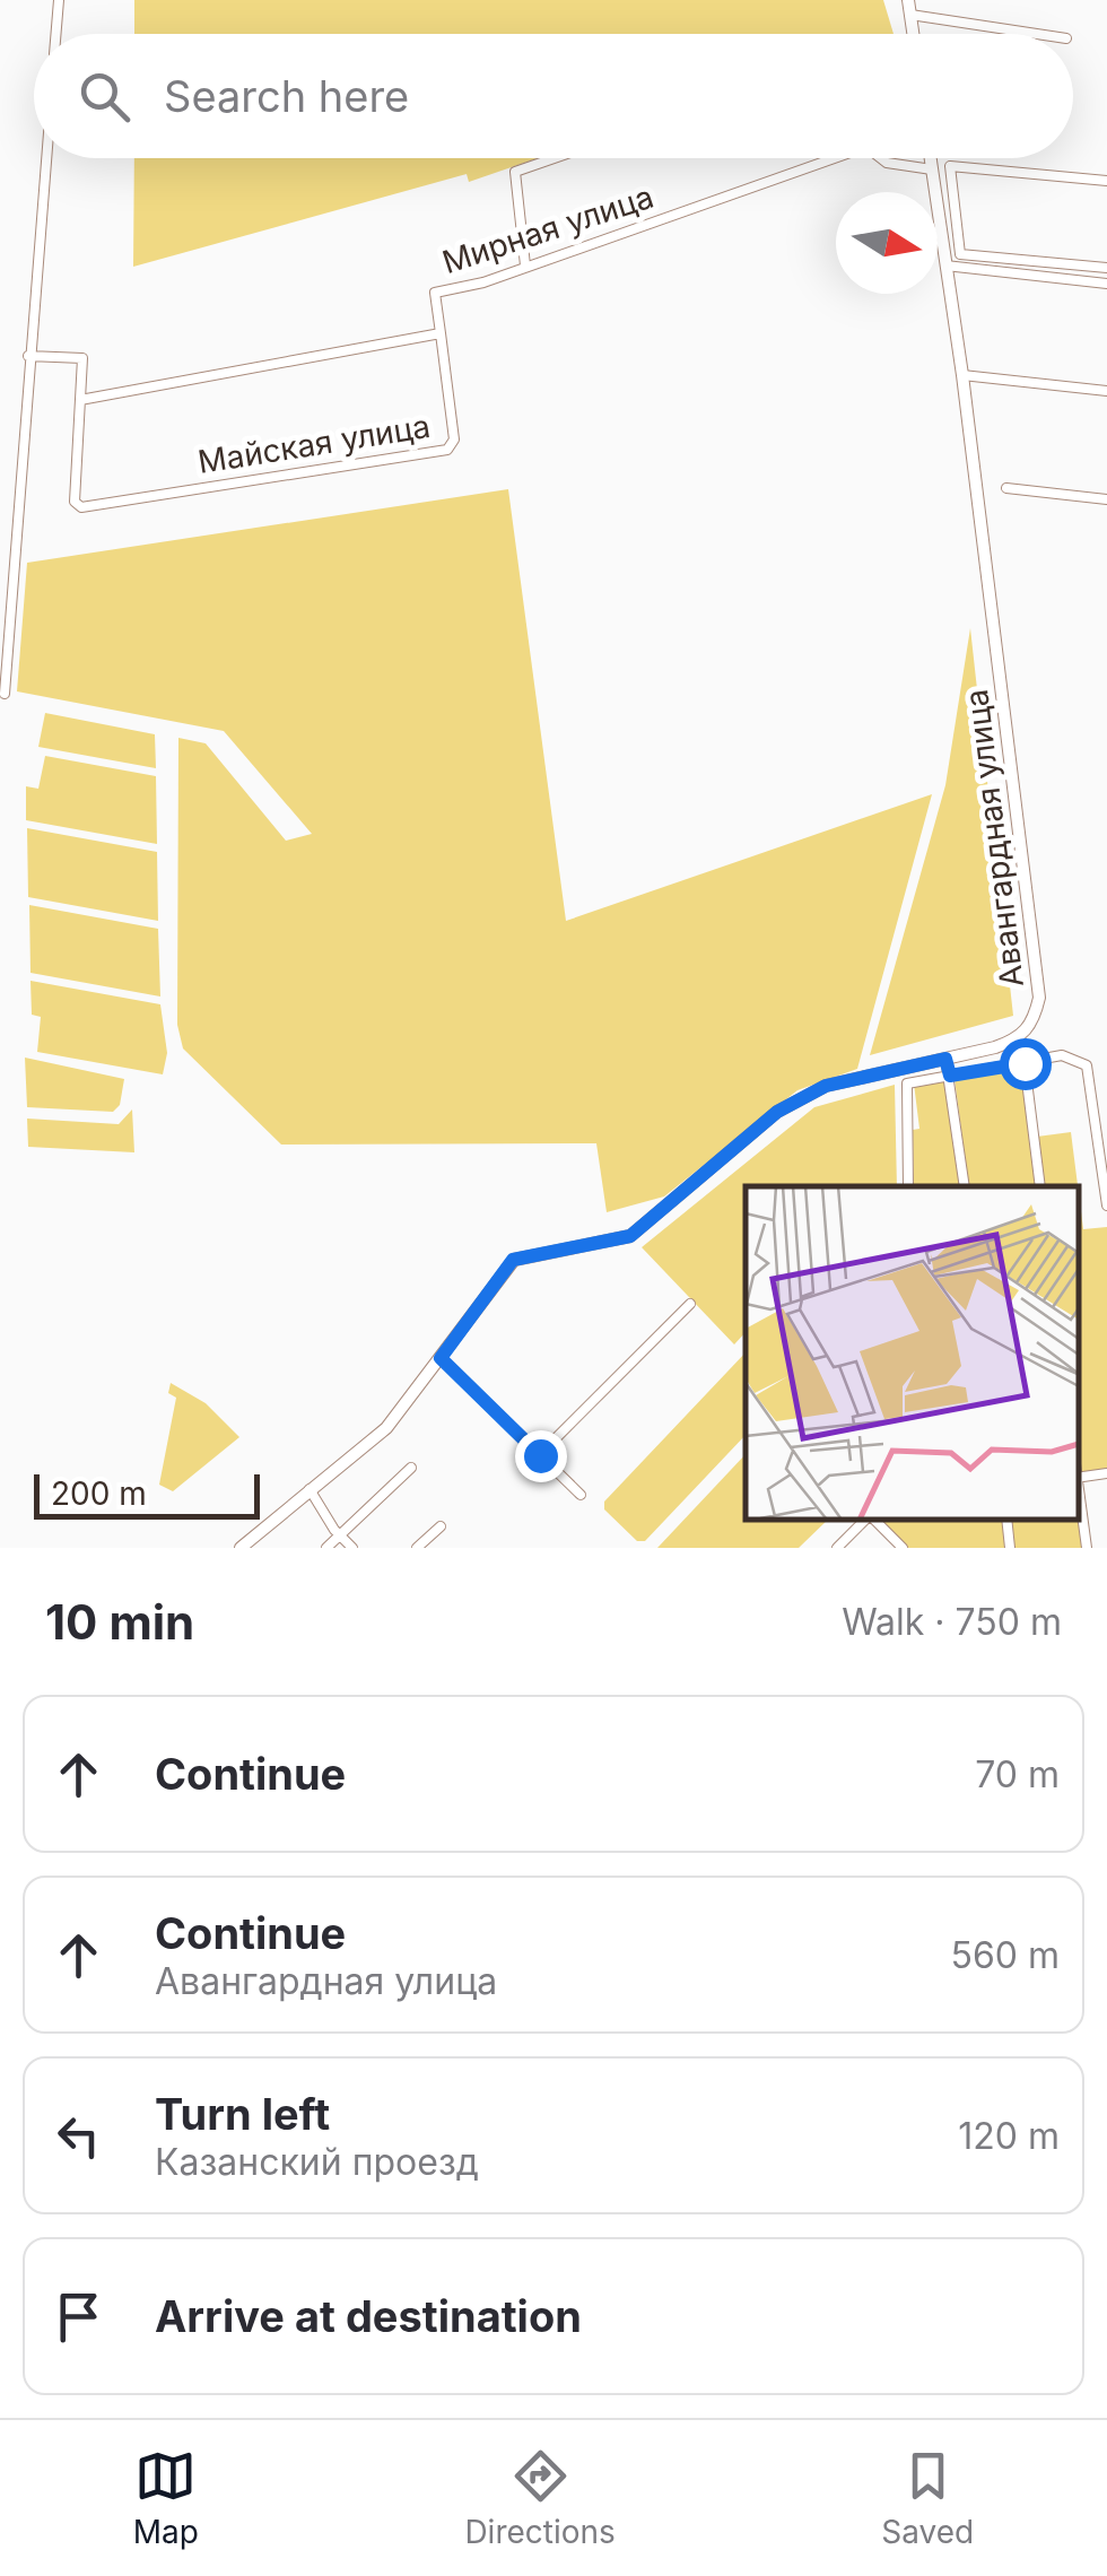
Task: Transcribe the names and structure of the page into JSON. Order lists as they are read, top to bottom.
{
  "streets": {
    "main road": ["Авангардная улица"],
    "street": ["Мирная улица", "Майская улица"]
  },
  "crossings": [
    ["Мирная улица", "Майская улица"],
    ["Мирная улица", "Авангардная улица"]
  ],
  "scale_bar": "200 m",
  "north": "right",
  "page": {
    "search": "Search here",
    "scale": "200 m",
    "heading": ["10 min", "Walk · 750 m"],
    "list": [
      ["Continue", "70 m"],
      ["Continue", "Авангардная улица", "560 m"],
      ["Turn left", "Казанский проезд", "120 m"],
      "Arrive at destination"
    ],
    "nav": ["Map", "Directions", "Saved"]
  }
}
